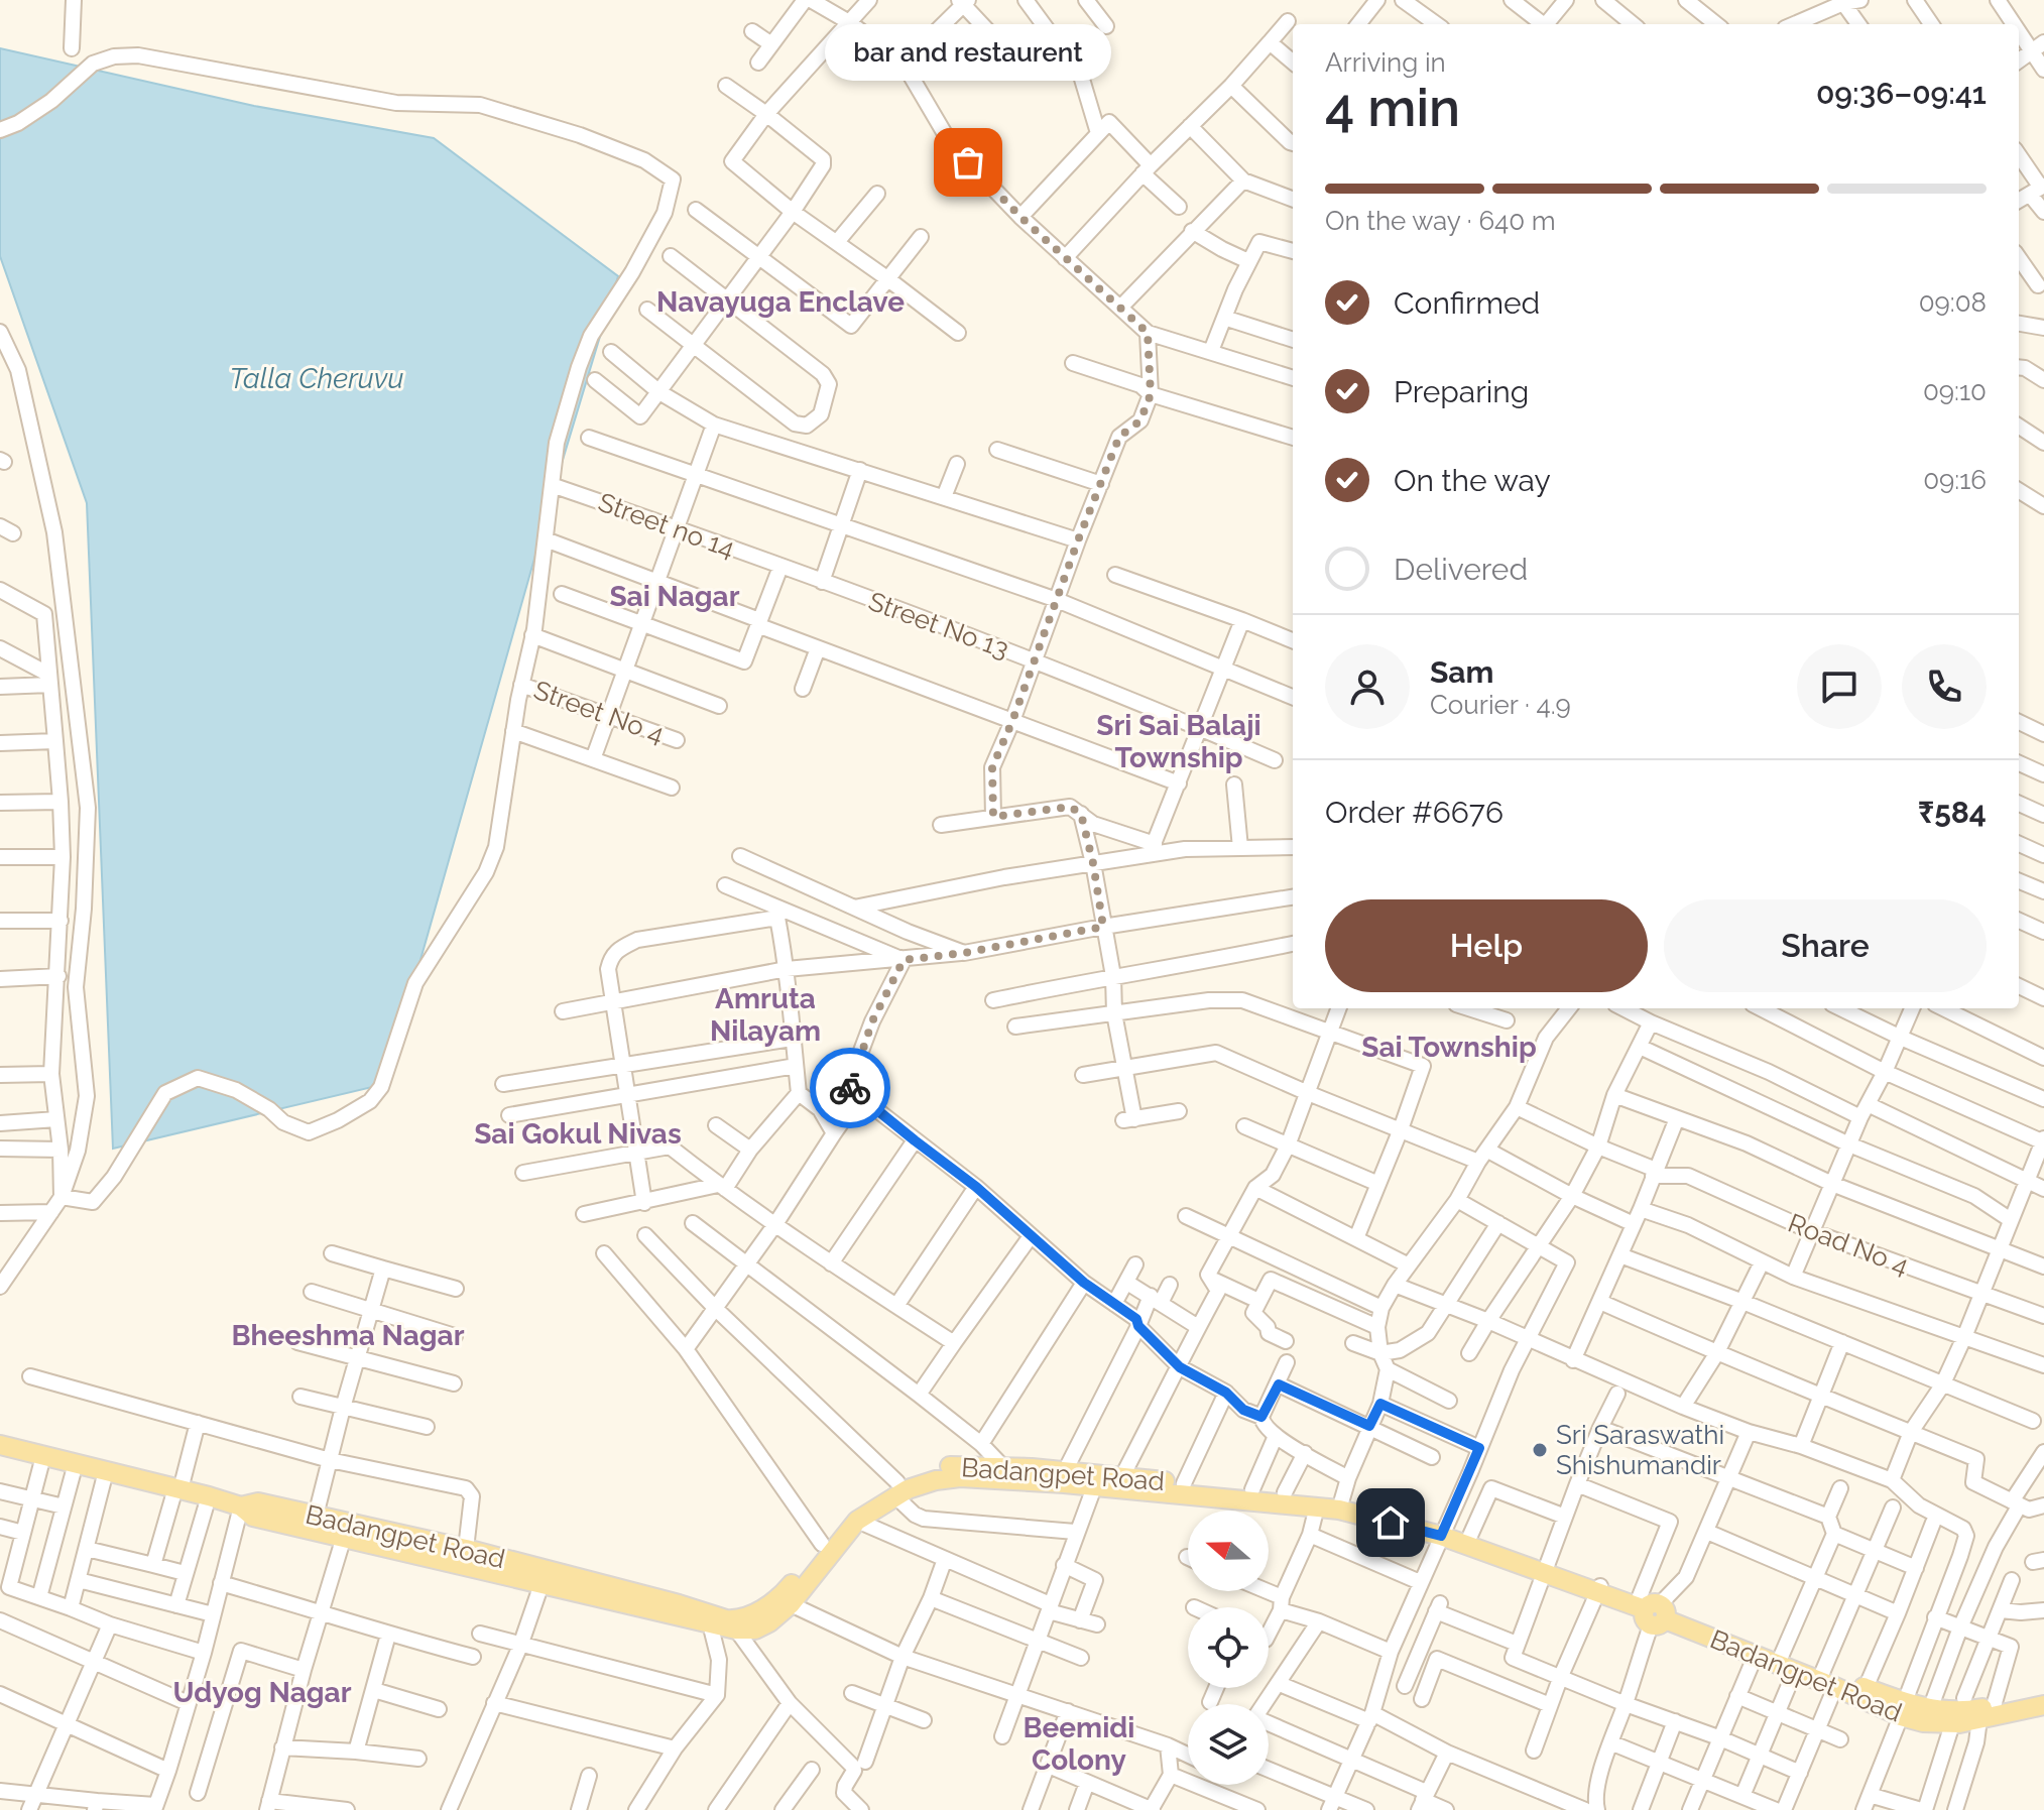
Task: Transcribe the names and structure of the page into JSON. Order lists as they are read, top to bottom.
{
  "streets": {
    "main road": ["Badangpet Road"],
    "street": [
      "Street no 14",
      "Street No 13",
      "Street No 4",
      "Road No 4"
    ]
  },
  "crossings": [
    ["Street no 14", "Street No 13"]
  ],
  "districts": [
    "Navayuga Enclave",
    "Sai Nagar",
    "Sri Sai Balaji Township",
    "Amruta Nilayam",
    "Sai Township",
    "Sai Gokul Nivas",
    "Bheeshma Nagar",
    "Udyog Nagar",
    "Beemidi Colony"
  ],
  "water": ["Talla Cheruvu"],
  "places": ["bar and restaurent", "Sri Saraswathi Shishumandir"],
  "north": "left",
  "page": {
    "bubble": "bar and restaurent",
    "heading": ["4 min", "Arriving in", "09:36–09:41"],
    "panel": [
      "Sam",
      "Courier · 4.9",
      "Order #6676",
      "₹584"
    ],
    "bar": "On the way · 640 m",
    "list": [
      ["Confirmed", "09:08"],
      ["Preparing", "09:10"],
      ["On the way", "09:16"],
      "Delivered"
    ],
    "buttons": ["Help", "Share"]
  }
}
